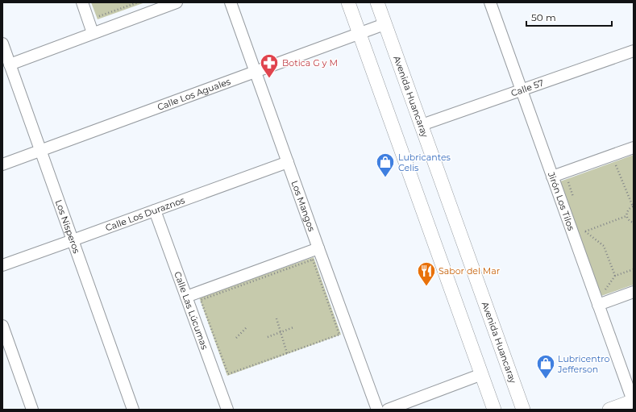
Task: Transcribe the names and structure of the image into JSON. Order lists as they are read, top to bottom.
{
  "streets": {
    "main road": ["Avenida Huancaray"],
    "street": [
      "Calle 57",
      "Calle Los Aguales",
      "Jirón Los Tilos",
      "Los Mangos",
      "Calle Los Duraznos",
      "Los Nisperos",
      "Calle Las Lúcumas"
    ]
  },
  "crossings": [
    ["Calle 57", "Avenida Huancaray"],
    ["Calle 57", "Jirón Los Tilos"],
    ["Calle Los Aguales", "Avenida Huancaray"],
    ["Calle Los Aguales", "Los Mangos"],
    ["Calle Los Aguales", "Los Nisperos"],
    ["Los Mangos", "Calle Los Duraznos"],
    ["Calle Los Duraznos", "Los Nisperos"],
    ["Calle Los Duraznos", "Calle Las Lúcumas"]
  ],
  "places": {
    "pharmacy": ["Botica G y M"],
    "shop": ["Lubricantes Celis", "Lubricentro Jefferson"],
    "restaurant": ["Sabor del Mar"]
  },
  "scale_bar": "50 m"
}
